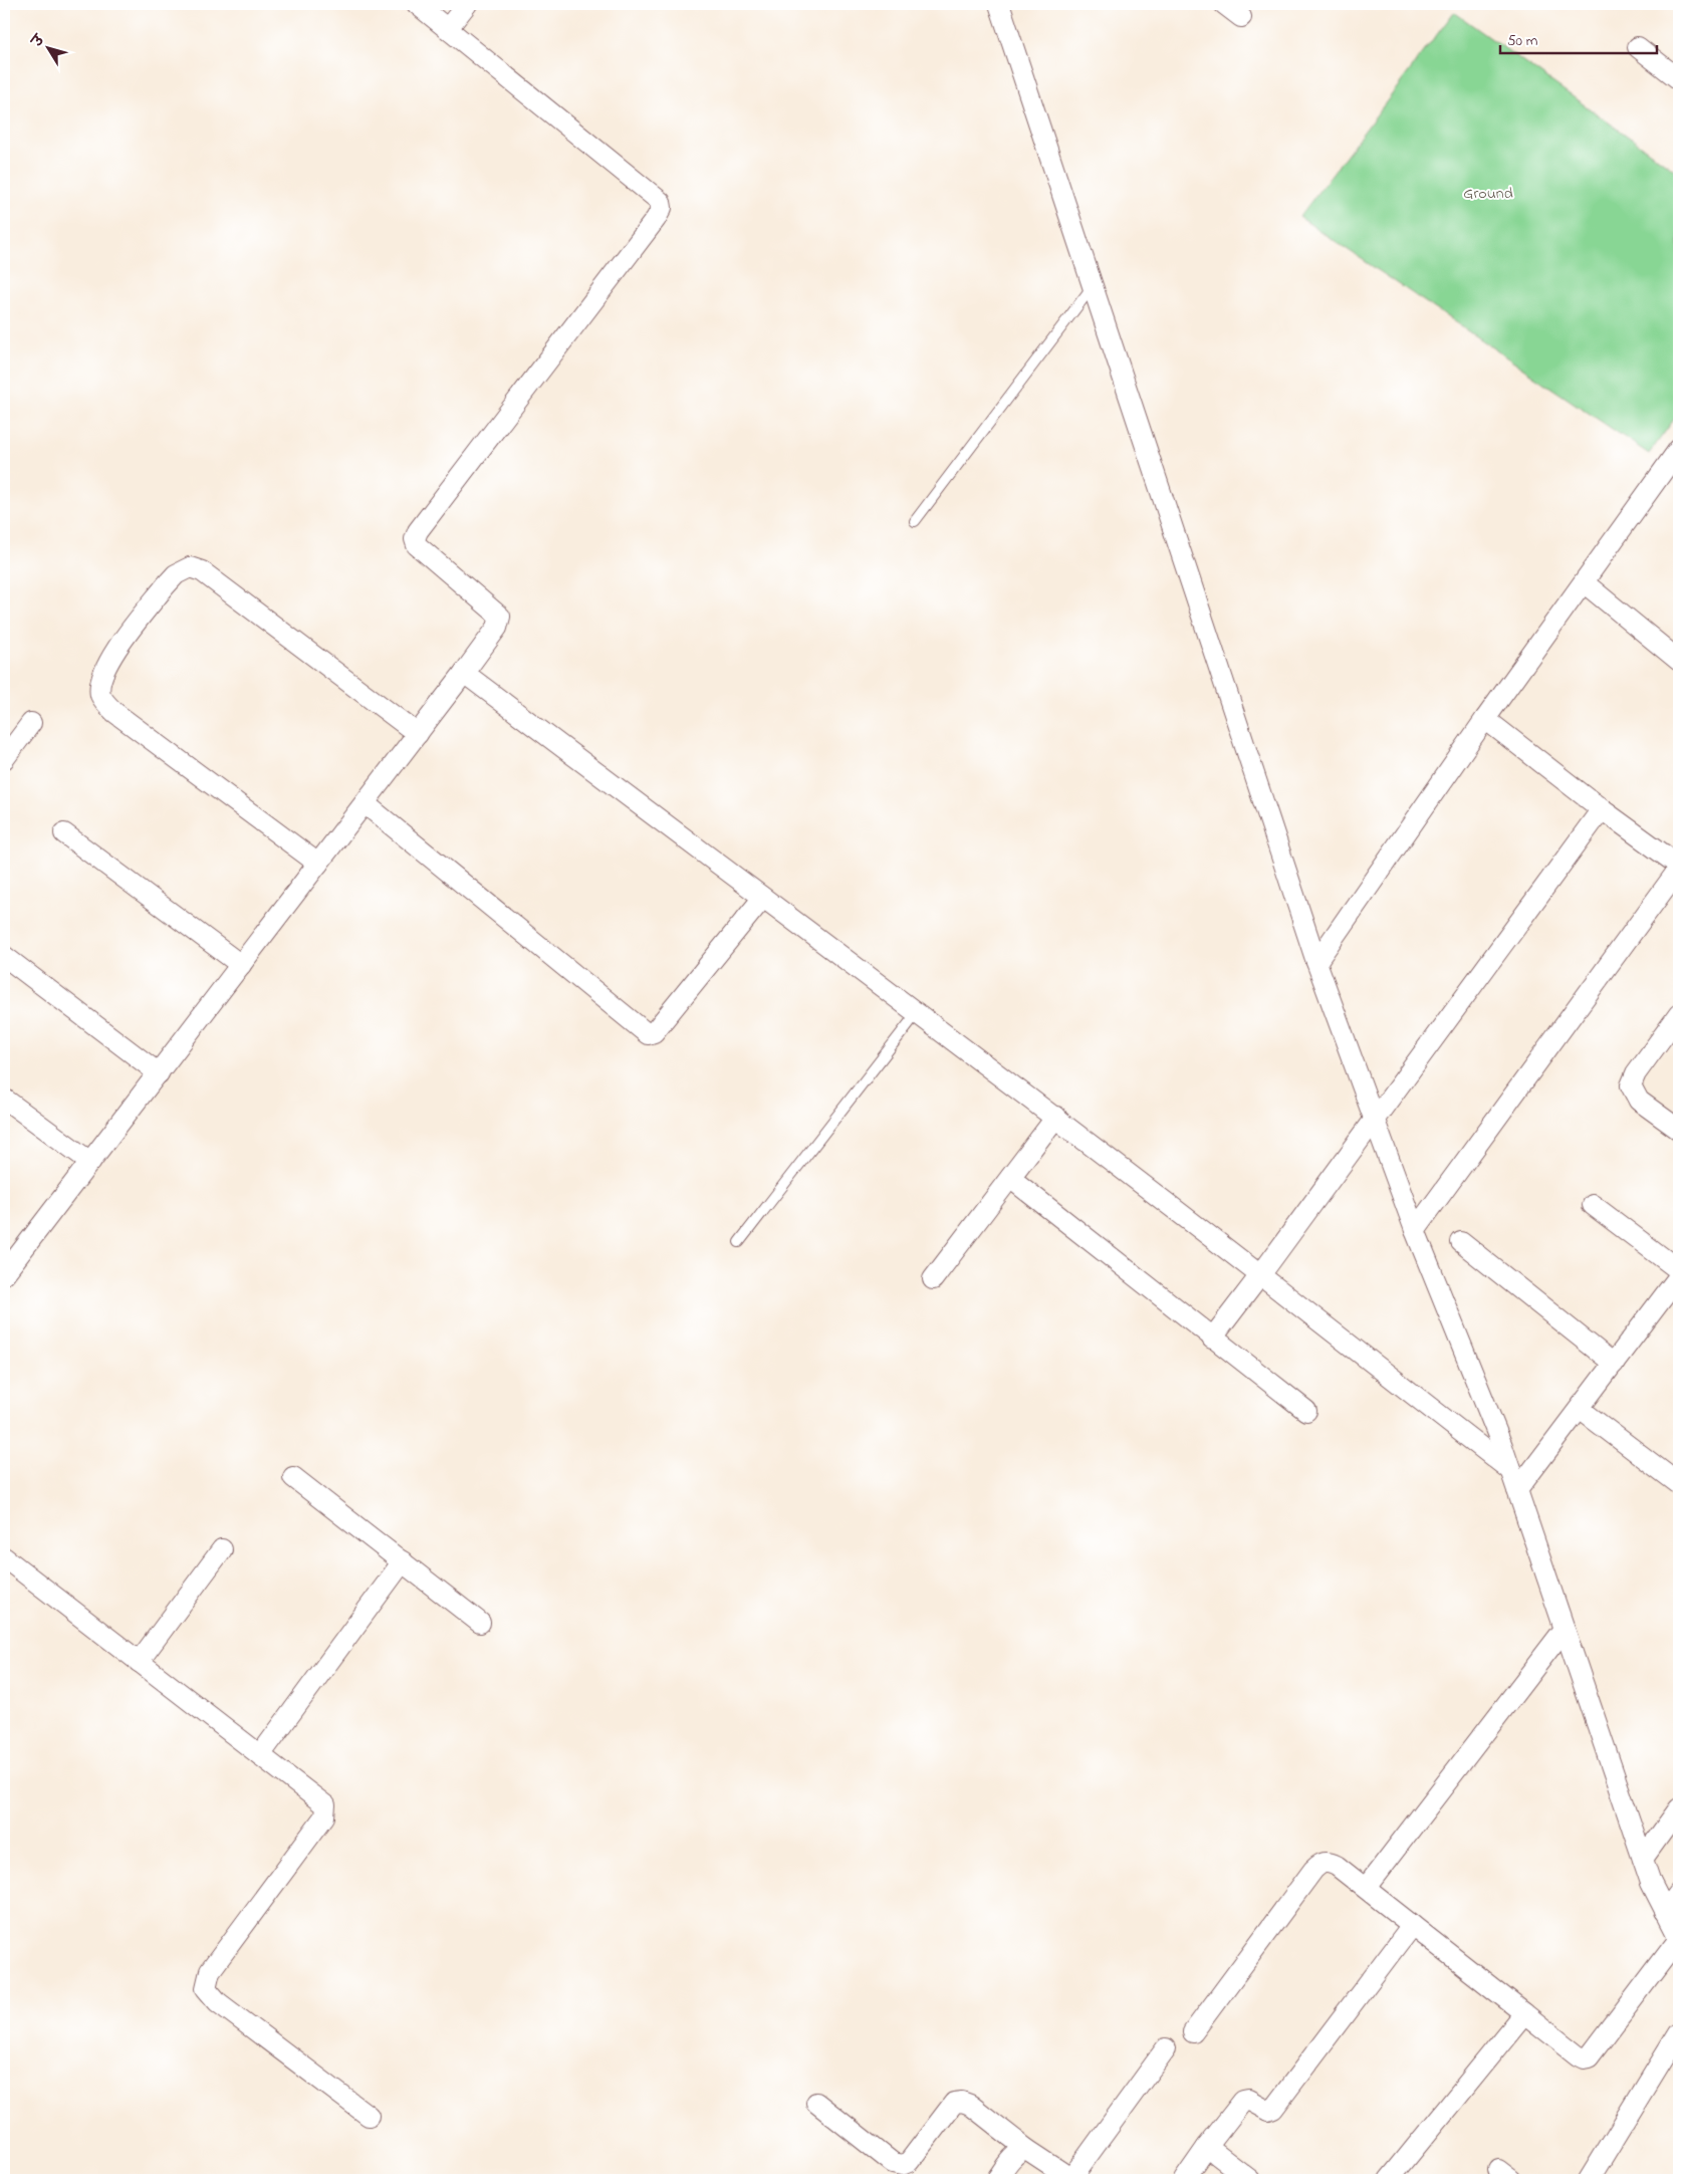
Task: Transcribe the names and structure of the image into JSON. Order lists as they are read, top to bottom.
{
  "parks": ["Ground"],
  "scale_bar": "50 m",
  "north": "top left"
}
